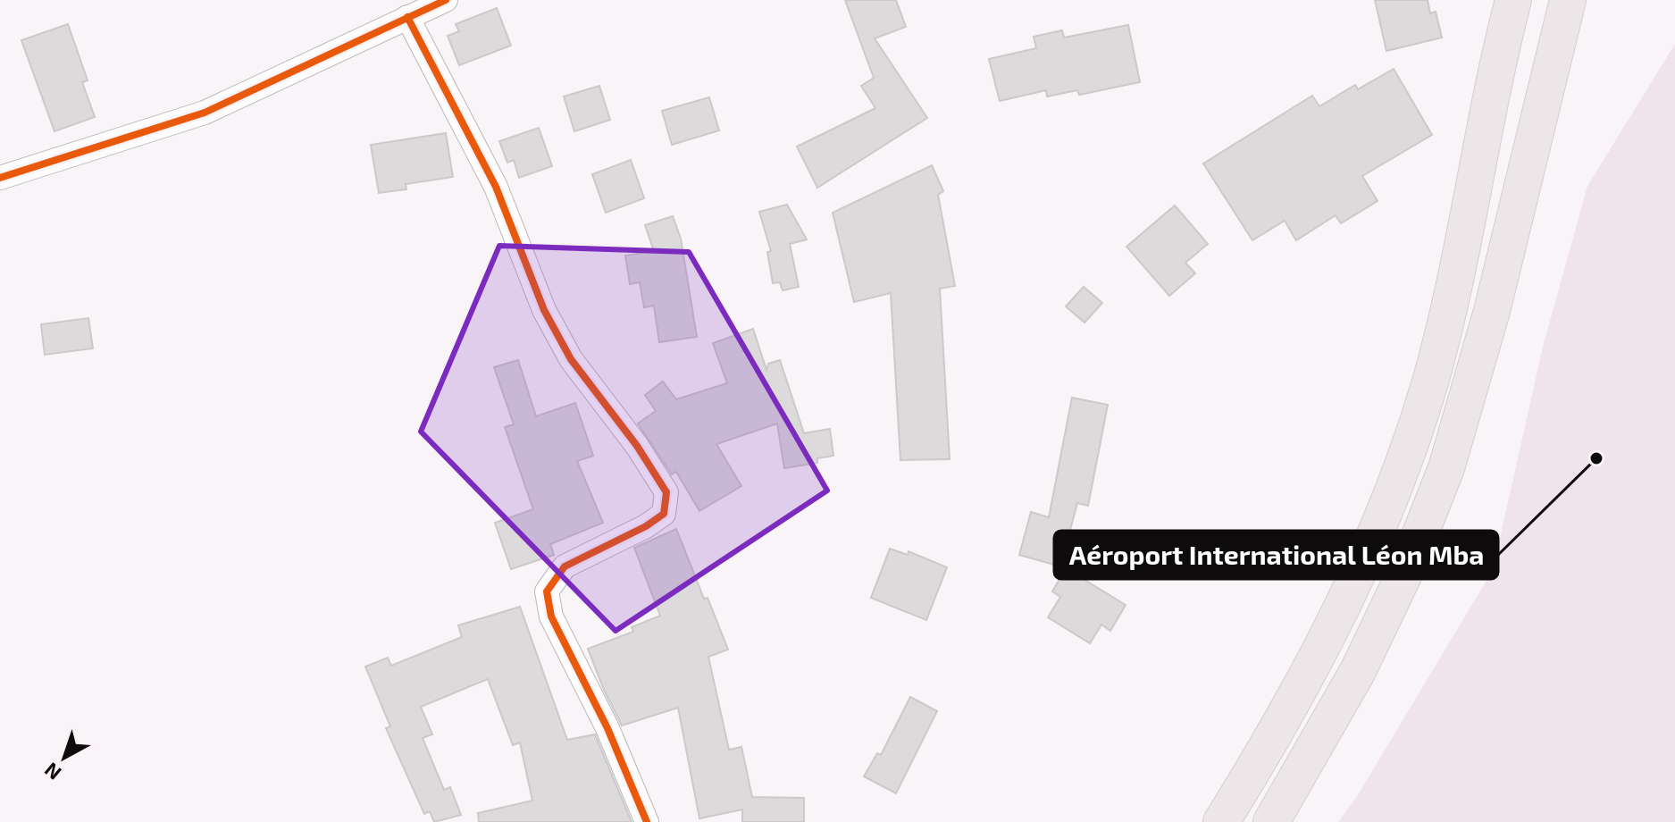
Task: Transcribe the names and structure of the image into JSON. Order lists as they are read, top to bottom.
{
  "places": ["Aéroport International Léon Mba"],
  "north": "bottom left"
}
